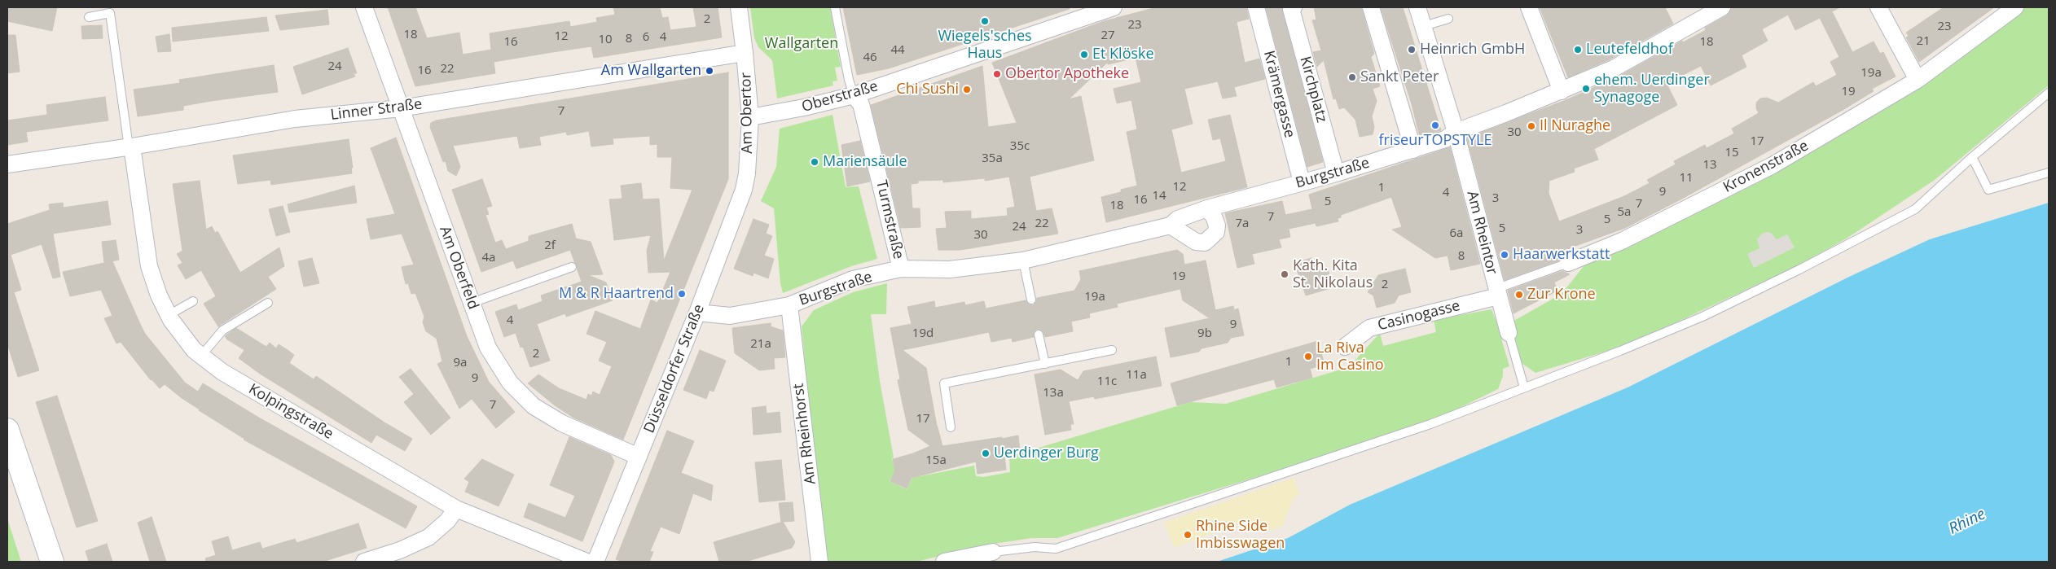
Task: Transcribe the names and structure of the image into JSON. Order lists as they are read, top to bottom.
{
  "streets": {
    "street": [
      "Kirchplatz",
      "Krämergasse",
      "Oberstraße",
      "Linner Straße",
      "Am Obertor",
      "Kronenstraße",
      "Burgstraße",
      "Turmstraße",
      "Am Rheintor",
      "Am Oberfeld",
      "Casinogasse",
      "Düsseldorfer Straße",
      "Kolpingstraße",
      "Am Rheinhorst"
    ]
  },
  "crossings": [
    ["Kirchplatz", "Burgstraße"],
    ["Krämergasse", "Burgstraße"],
    ["Oberstraße", "Am Obertor"],
    ["Oberstraße", "Turmstraße"],
    ["Linner Straße", "Am Obertor"],
    ["Linner Straße", "Am Oberfeld"],
    ["Linner Straße", "Kolpingstraße"],
    ["Am Obertor", "Düsseldorfer Straße"],
    ["Kronenstraße", "Am Rheintor"],
    ["Kronenstraße", "Casinogasse"],
    ["Burgstraße", "Turmstraße"],
    ["Burgstraße", "Am Rheintor"],
    ["Burgstraße", "Düsseldorfer Straße"],
    ["Burgstraße", "Am Rheinhorst"],
    ["Am Rheintor", "Casinogasse"],
    ["Am Oberfeld", "Düsseldorfer Straße"]
  ],
  "water": ["Rhine"],
  "parks": ["Wallgarten"],
  "places": [
    "Wiegels'sches Haus",
    "Heinrich GmbH",
    "Leutefeldhof",
    "Et Klöske",
    "Am Wallgarten",
    "Obertor Apotheke",
    "Sankt Peter",
    "ehem. Uerdinger Synagoge",
    "Chi Sushi",
    "friseurTOPSTYLE",
    "Il Nuraghe",
    "Mariensäule",
    "Haarwerkstatt",
    "Kath. Kita St. Nikolaus",
    "M & R Haartrend",
    "Zur Krone",
    "La Riva Im Casino",
    "Uerdinger Burg",
    "Rhine Side Imbisswagen"
  ],
  "house_numbers": [
    "2",
    "23",
    "23",
    "18",
    "27",
    "12",
    "6",
    "4",
    "8",
    "10",
    "21",
    "16",
    "18",
    "44",
    "46",
    "24",
    "22",
    "16",
    "19a",
    "19",
    "7",
    "30",
    "17",
    "35c",
    "15",
    "35a",
    "13",
    "11",
    "12",
    "1",
    "9",
    "4",
    "14",
    "3",
    "16",
    "5",
    "7",
    "18",
    "5a",
    "7",
    "5",
    "22",
    "7a",
    "24",
    "5",
    "3",
    "6a",
    "30",
    "2f",
    "8",
    "4a",
    "19",
    "2",
    "19a",
    "4",
    "9",
    "19d",
    "9b",
    "21a",
    "2",
    "1",
    "9a",
    "11a",
    "9",
    "11c",
    "13a",
    "7",
    "17",
    "15a"
  ]
}
